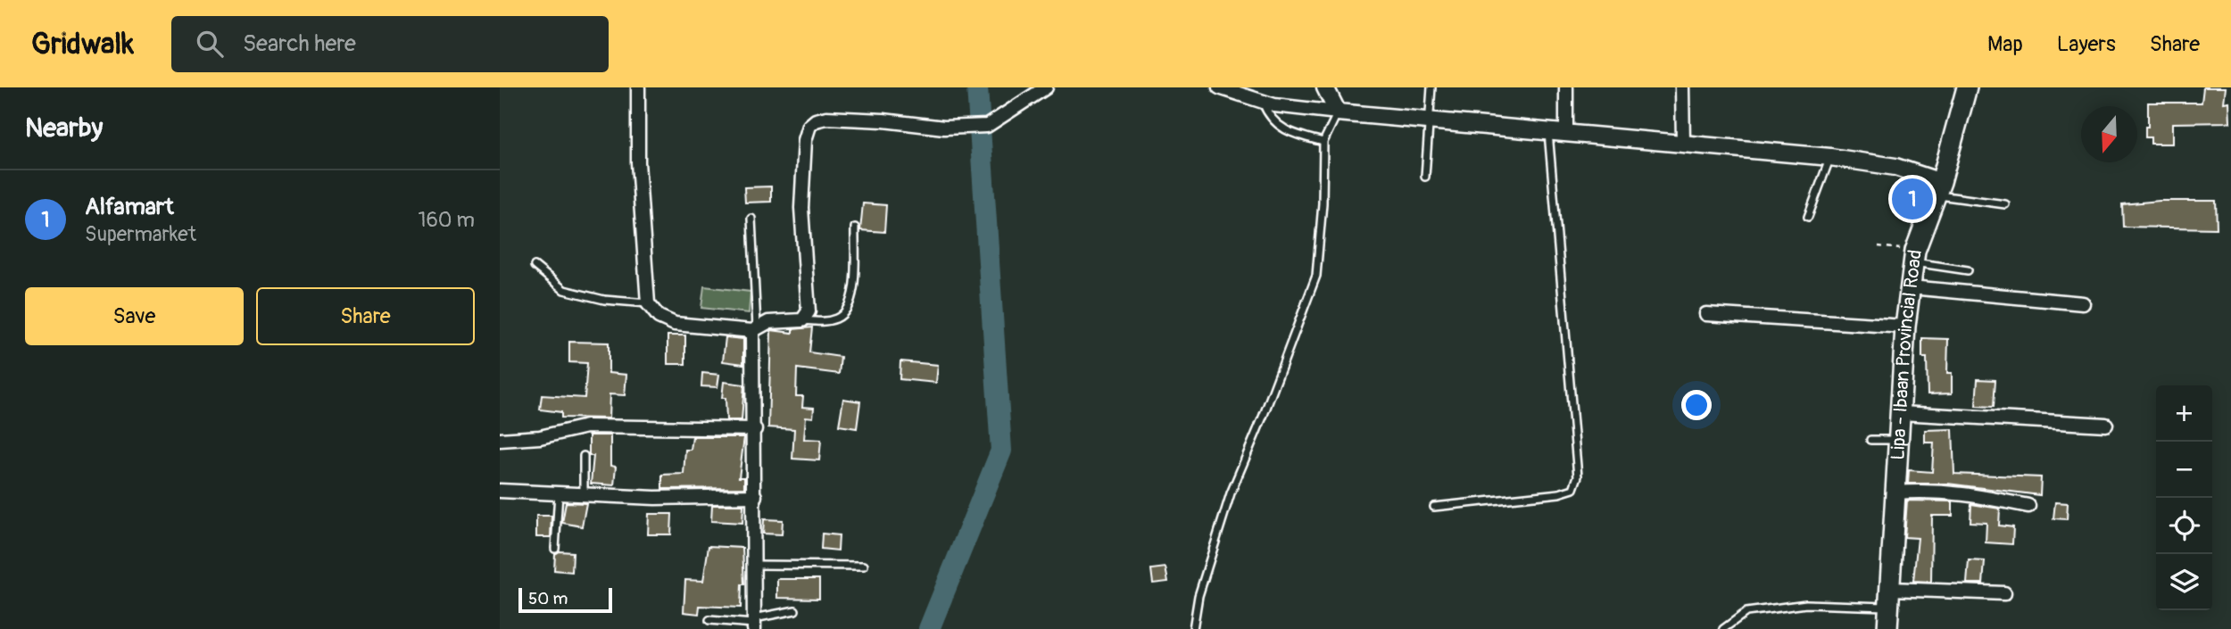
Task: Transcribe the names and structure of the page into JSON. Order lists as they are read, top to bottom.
{
  "streets": {
    "main road": ["Lipa - Ibaan Provincial Road"]
  },
  "scale_bar": "50 m",
  "north": "bottom",
  "page": {
    "header": "Gridwalk",
    "search": "Search here",
    "nav": ["Map", "Layers", "Share"],
    "heading": "Nearby",
    "list": [
      {
        "mark": "1",
        "name": "Alfamart",
        "note": "Supermarket",
        "value": "160 m"
      }
    ],
    "pins": "1",
    "buttons": ["Save", "Share"],
    "map_buttons": ["+", "−"],
    "scale": "50 m"
  }
}
